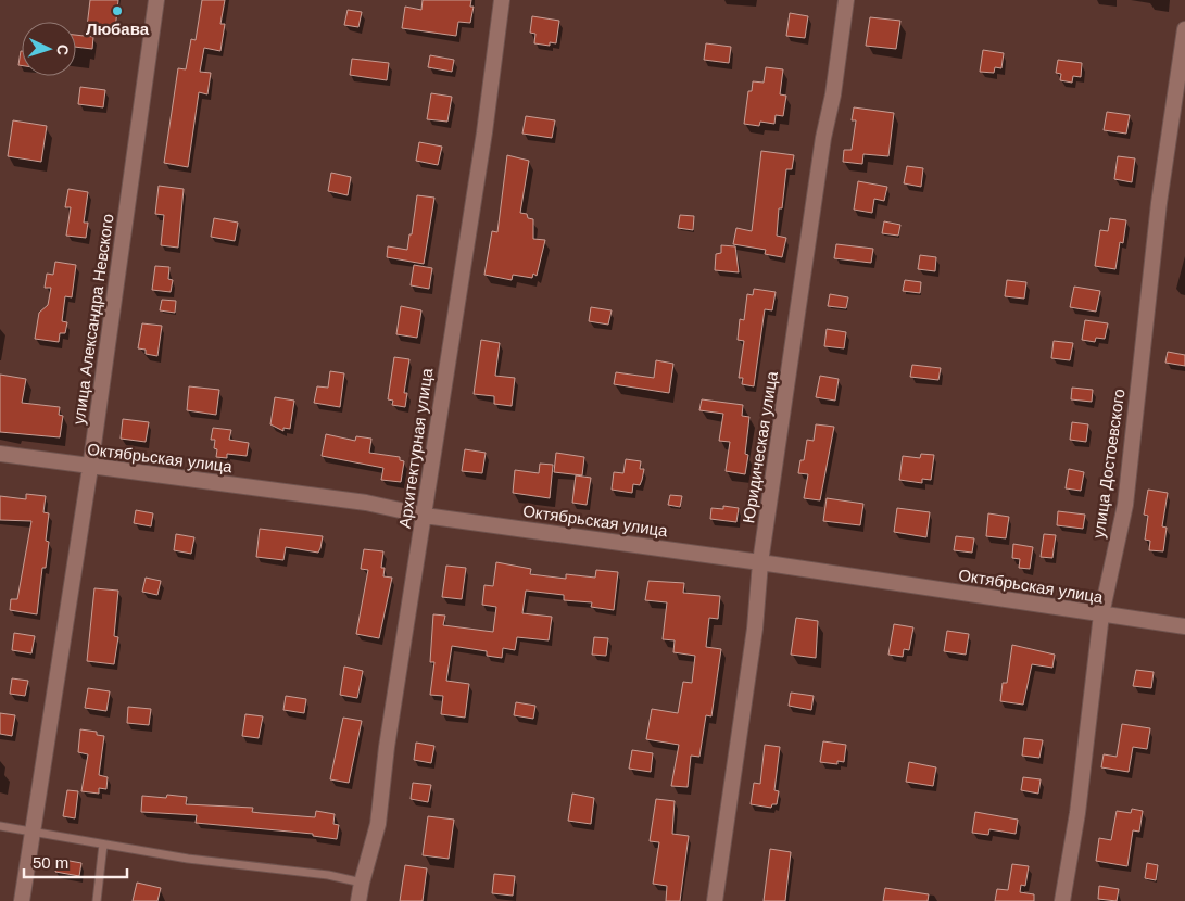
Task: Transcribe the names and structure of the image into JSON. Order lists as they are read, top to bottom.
{
  "streets": {
    "street": [
      "улица Александра Невского",
      "Юридическая улица",
      "Архитектурная улица",
      "Октябрьская улица",
      "улица Достоевского"
    ]
  },
  "crossings": [
    ["улица Александра Невского", "Октябрьская улица"],
    ["Юридическая улица", "Октябрьская улица"],
    ["Архитектурная улица", "Октябрьская улица"],
    ["Октябрьская улица", "улица Достоевского"]
  ],
  "places": ["Любава"],
  "scale_bar": "50 m",
  "north": "right"
}
